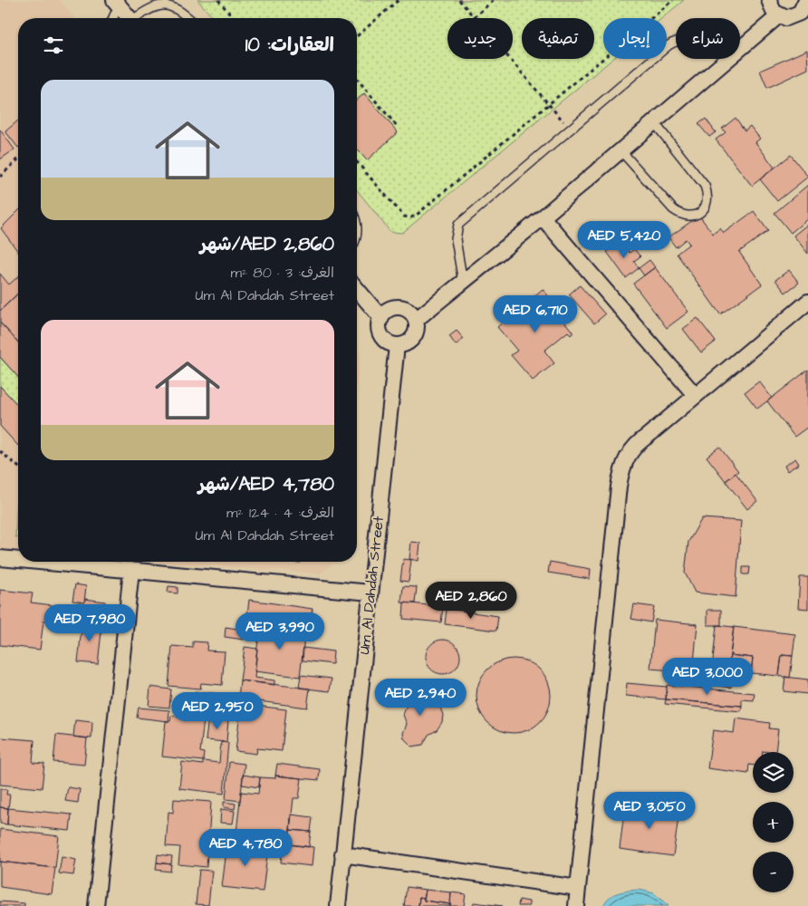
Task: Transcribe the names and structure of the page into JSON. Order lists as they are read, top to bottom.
{
  "streets": {
    "street": ["Um Al Dahdah Street"]
  },
  "page": {
    "chip": [
      "شراء",
      "إيجار",
      "تصفية",
      "جديد"
    ],
    "heading": "العقارات: 10",
    "list": [
      {
        "name": "AED 2,860/شهر",
        "note": "الغرف: 3 · 80 m² · Um Al Dahdah Street"
      },
      {
        "name": "AED 4,780/شهر",
        "note": "الغرف: 4 · 124 m² · Um Al Dahdah Street"
      }
    ],
    "price": [
      "AED 5,420",
      "AED 6,710",
      "AED 2,860",
      "AED 7,980",
      "AED 3,990",
      "AED 3,000",
      "AED 2,940",
      "AED 2,950",
      "AED 3,050",
      "AED 4,780"
    ],
    "map_buttons": ["+", "−"]
  }
}
